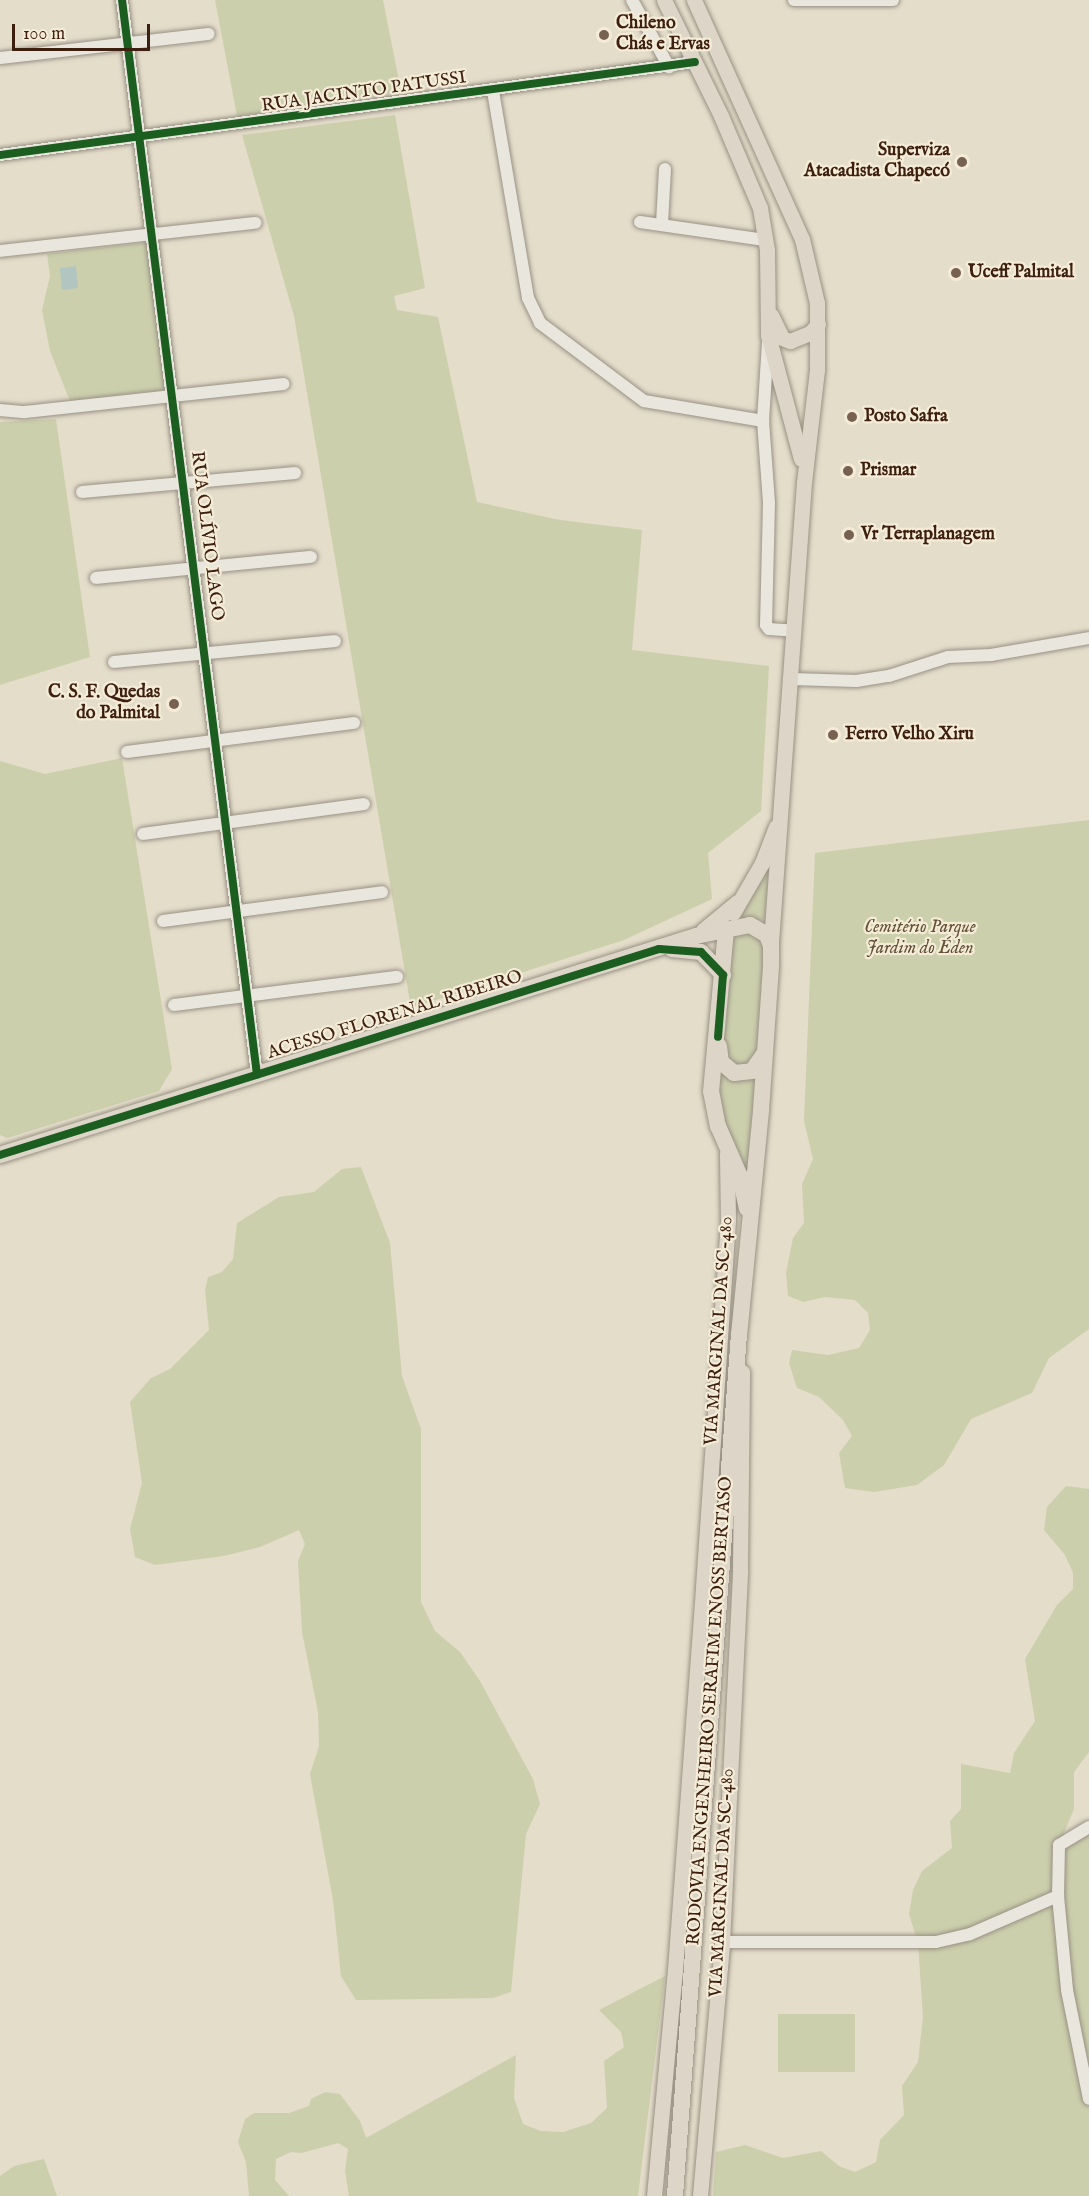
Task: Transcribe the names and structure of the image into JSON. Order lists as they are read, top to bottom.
{
  "streets": {
    "highway": ["ACESSO FLORENAL RIBEIRO", "RODOVIA ENGENHEIRO SERAFIM ENOSS BERTASO"],
    "main road": ["VIA MARGINAL DA SC-480"],
    "street": ["RUA JACINTO PATUSSI", "RUA OLÍVIO LAGO"]
  },
  "crossings": [
    ["RUA JACINTO PATUSSI", "RUA OLÍVIO LAGO"],
    ["RUA JACINTO PATUSSI", "RODOVIA ENGENHEIRO SERAFIM ENOSS BERTASO"],
    ["RUA OLÍVIO LAGO", "ACESSO FLORENAL RIBEIRO"],
    ["ACESSO FLORENAL RIBEIRO", "RODOVIA ENGENHEIRO SERAFIM ENOSS BERTASO"],
    ["VIA MARGINAL DA SC-480", "RODOVIA ENGENHEIRO SERAFIM ENOSS BERTASO"]
  ],
  "parks": ["Cemitério Parque Jardim do Éden"],
  "places": [
    "Chileno Chás e Ervas",
    "Superviza Atacadista Chapecó",
    "Uceff Palmital",
    "Posto Safra",
    "Prismar",
    "Vr Terraplanagem",
    "C. S. F. Quedas do Palmital",
    "Ferro Velho Xiru"
  ],
  "scale_bar": "100 m"
}
